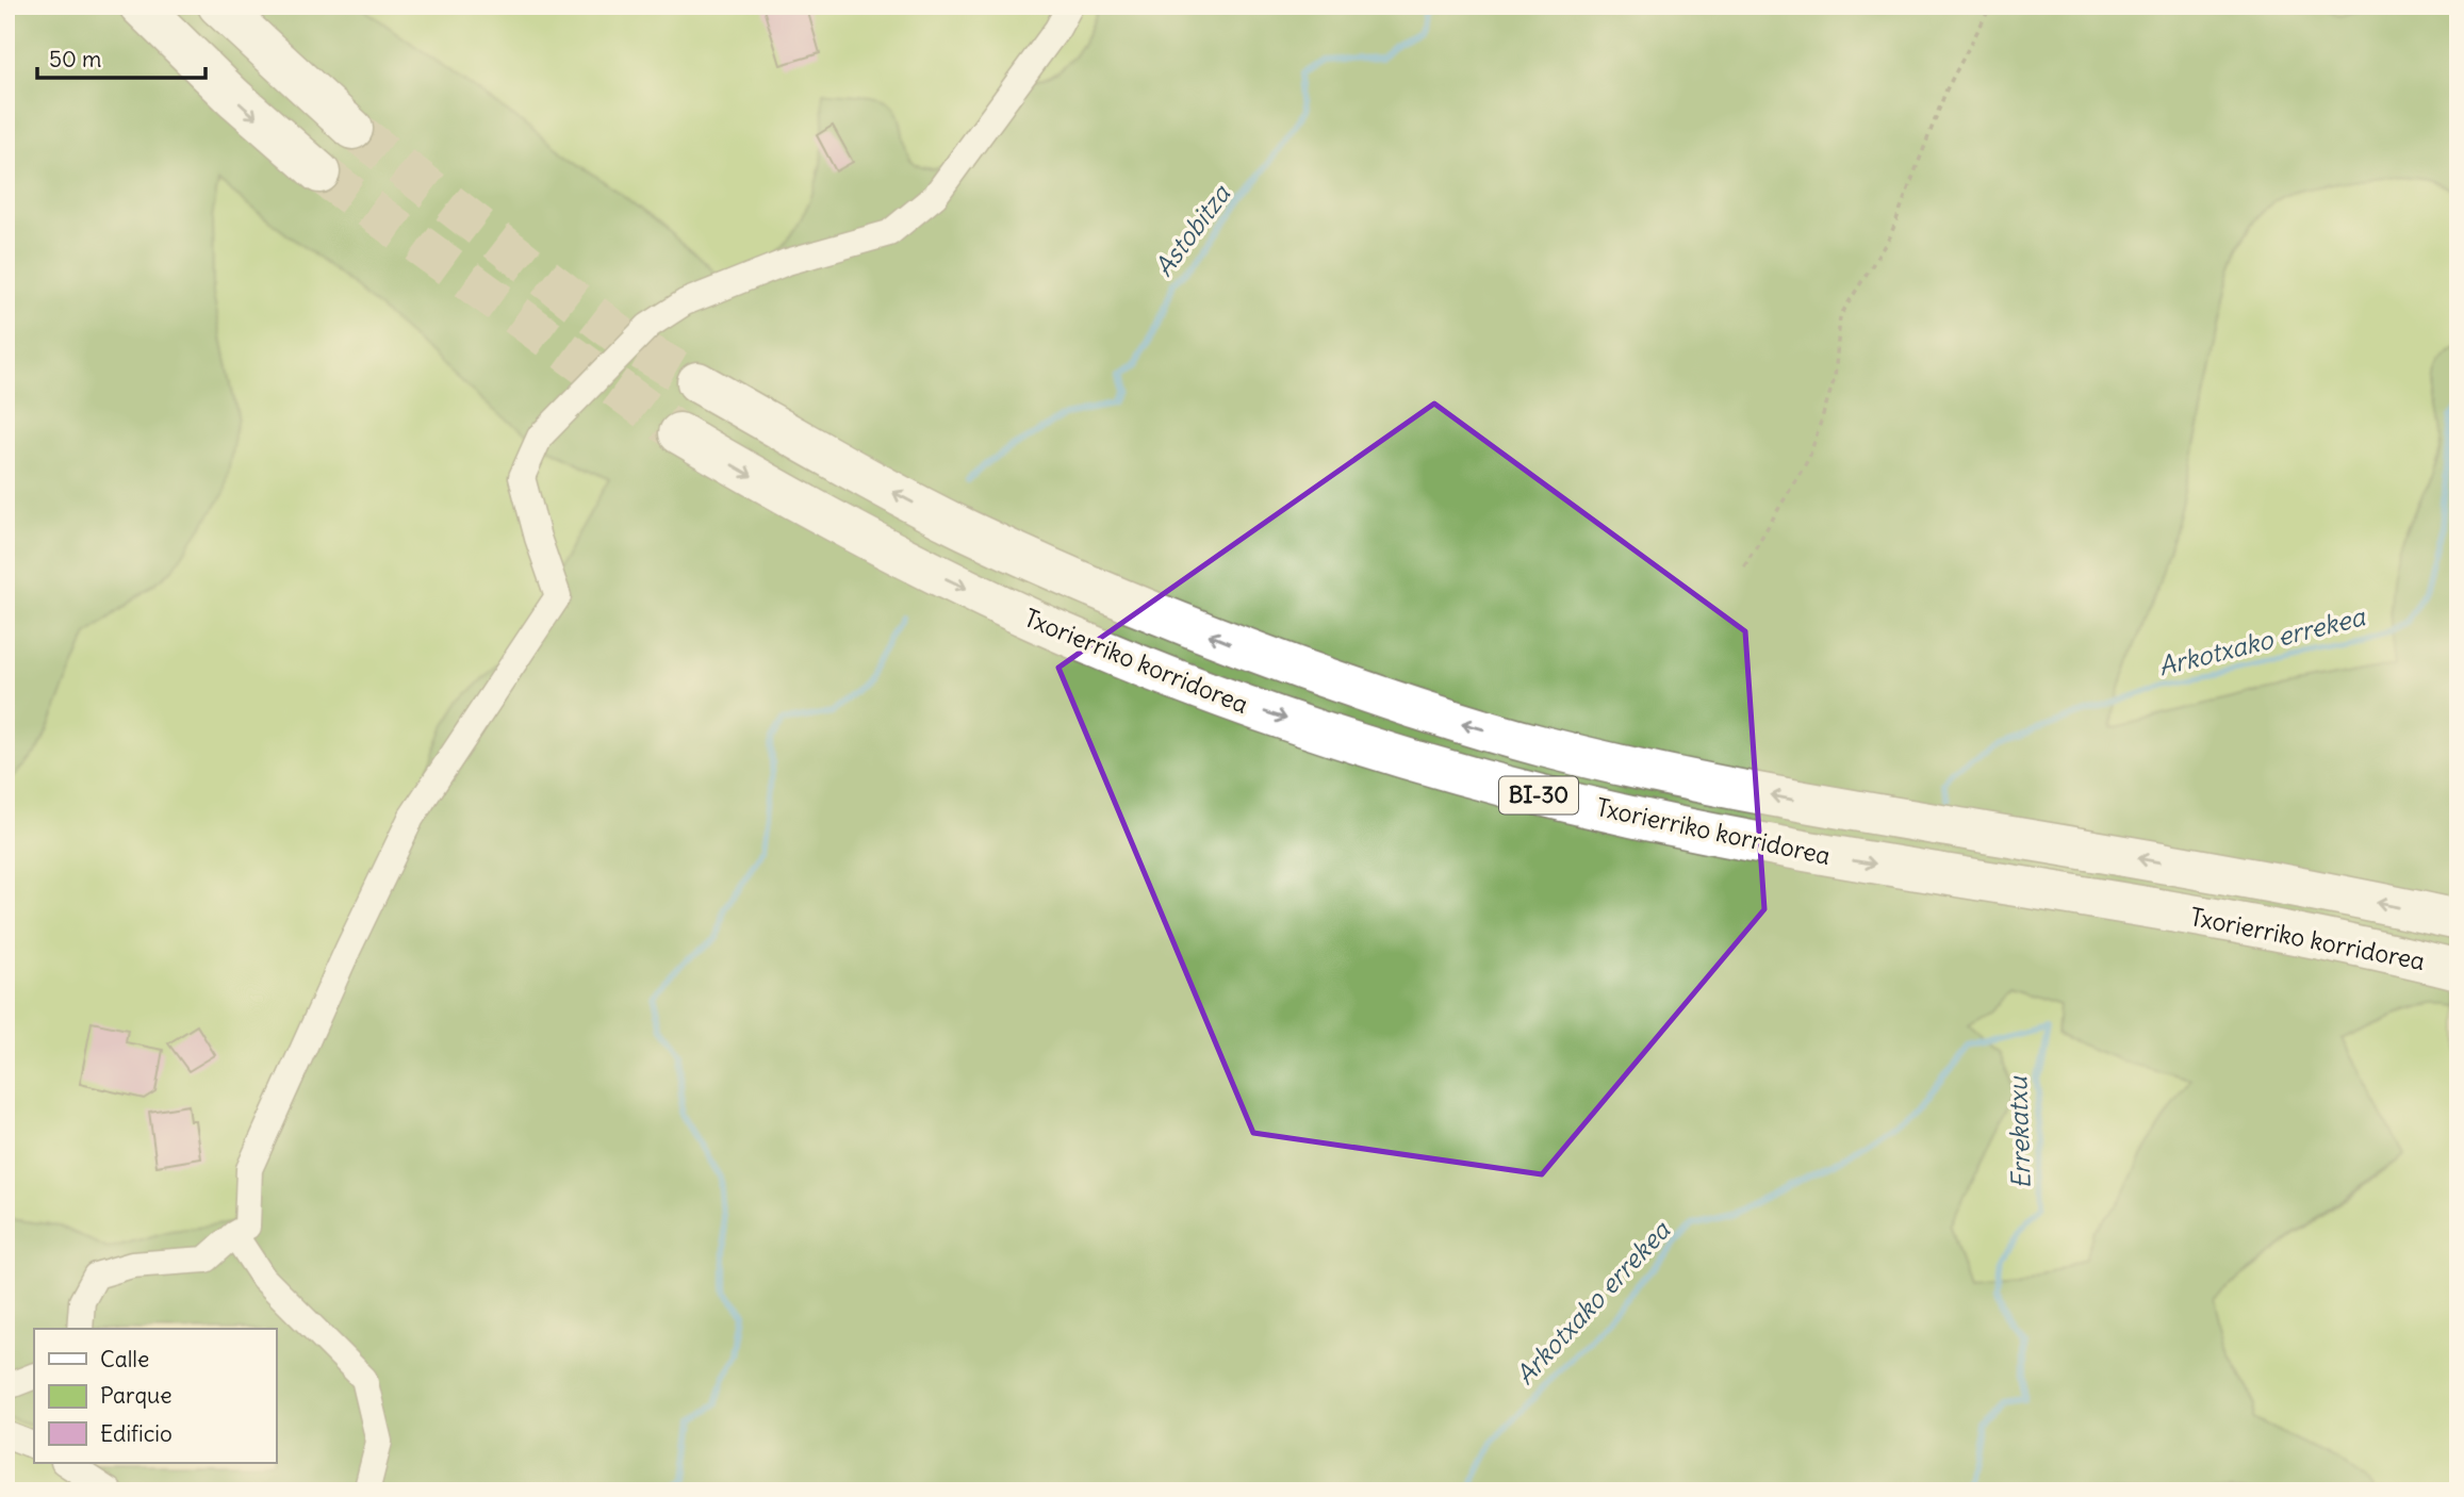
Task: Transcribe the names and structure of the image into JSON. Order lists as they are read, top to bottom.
{
  "streets": {
    "highway": ["Txorierriko korridorea", "BI-30"]
  },
  "water": ["Astobitza", "Arkotxako errekea", "Errekatxu"],
  "legend": ["Calle", "Parque", "Edificio"],
  "scale_bar": "50 m"
}
